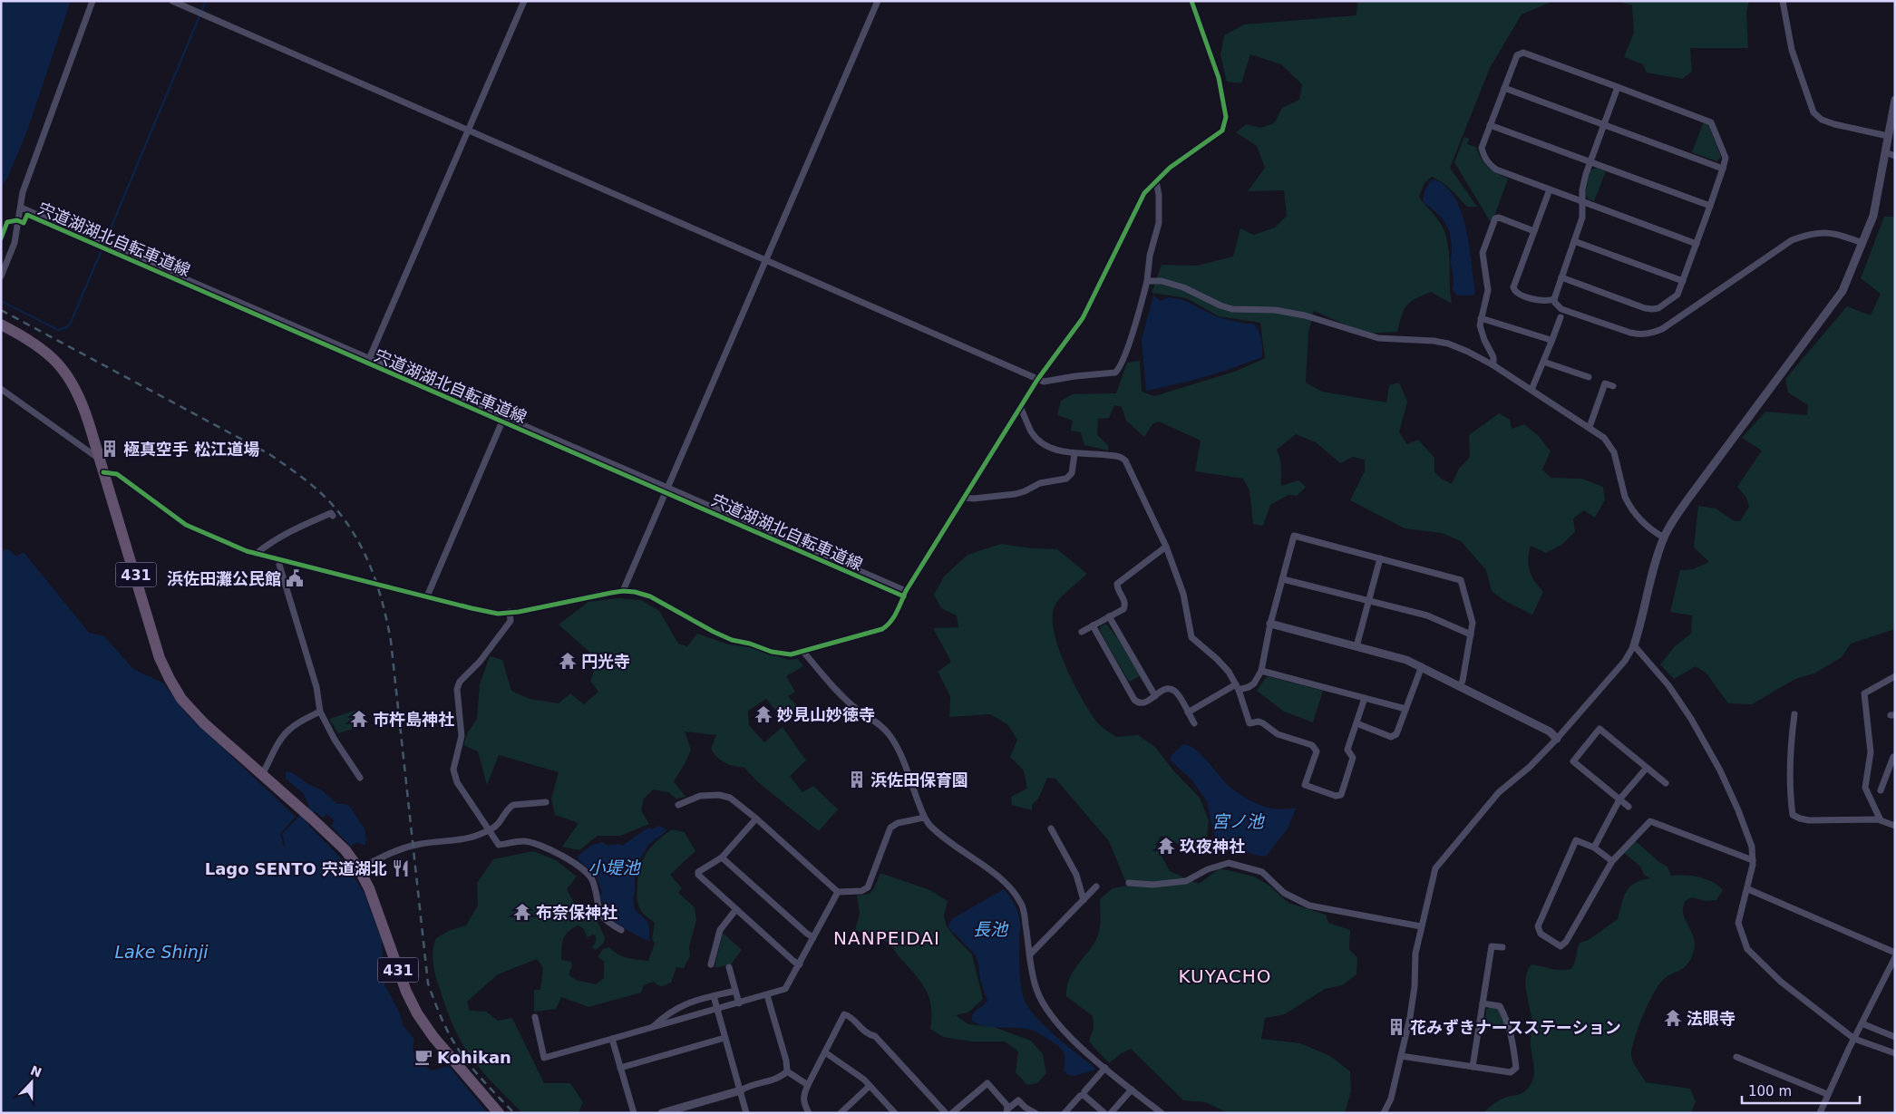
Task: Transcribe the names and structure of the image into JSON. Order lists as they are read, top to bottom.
{
  "streets": {
    "highway": ["431"],
    "cycle path": ["宍道湖湖北自転車道線"]
  },
  "districts": ["NANPEIDAI", "KUYACHO"],
  "water": [
    "宮ノ池",
    "小堤池",
    "長池",
    "Lake Shinji"
  ],
  "places": {
    "building": ["極真空手 松江道場", "浜佐田保育園", "花みずきナースステーション"],
    "public building": ["浜佐田灘公民館"],
    "temple": [
      "円光寺",
      "妙見山妙徳寺",
      "市杵島神社",
      "玖夜神社",
      "布奈保神社",
      "法眼寺"
    ],
    "restaurant": ["Lago SENTO 宍道湖北"],
    "cafe": ["Kohikan"]
  },
  "scale_bar": "100 m",
  "north": "top"
}
